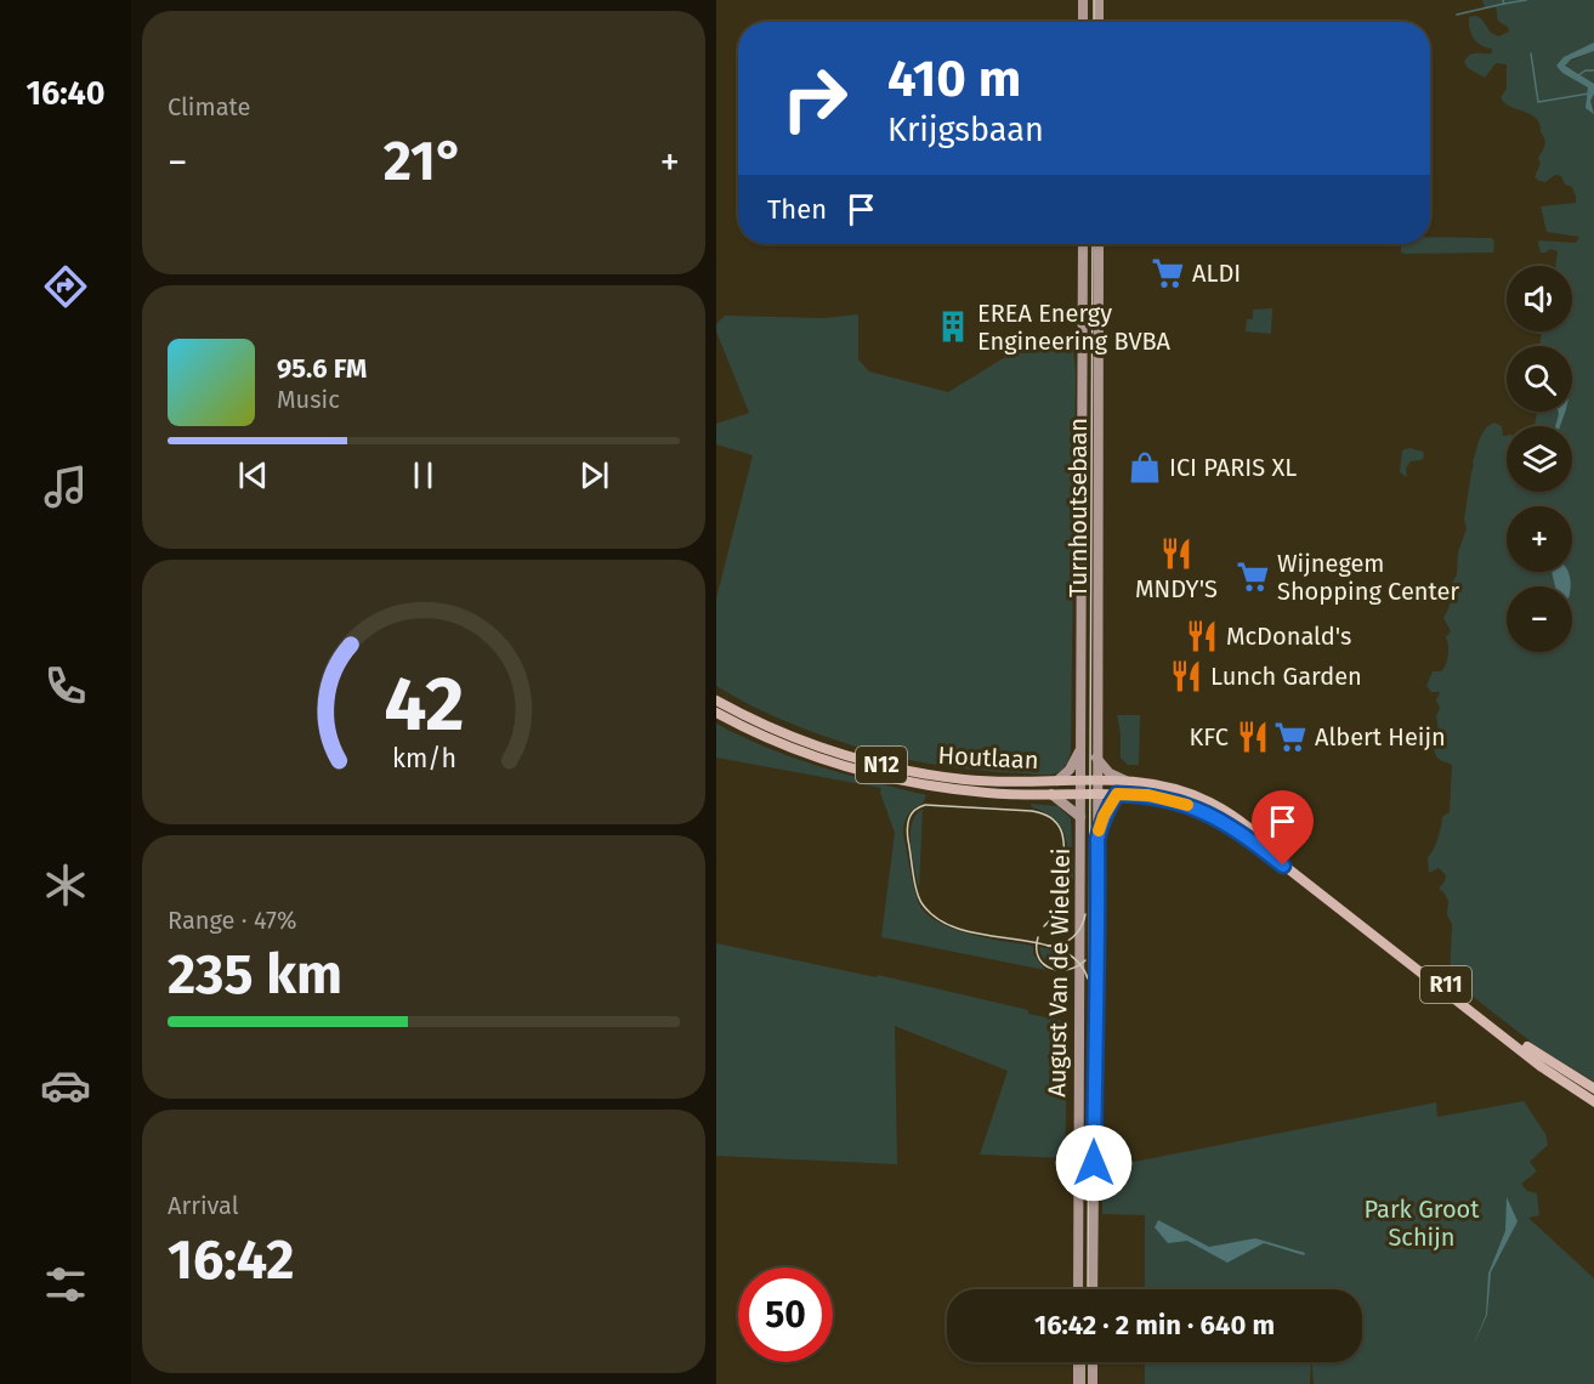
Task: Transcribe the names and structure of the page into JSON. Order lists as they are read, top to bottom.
{
  "streets": {
    "main road": [
      "Turnhoutsebaan",
      "Houtlaan",
      "N12",
      "August Van de Wielelei",
      "R11"
    ]
  },
  "crossings": [
    ["Turnhoutsebaan", "Houtlaan"],
    ["Turnhoutsebaan", "August Van de Wielelei"],
    ["Turnhoutsebaan", "R11"],
    ["Houtlaan", "August Van de Wielelei"],
    ["Houtlaan", "R11"],
    ["August Van de Wielelei", "R11"]
  ],
  "parks": ["Park Groot Schijn"],
  "places": {
    "supermarket": ["ALDI", "Wijnegem Shopping Center", "Albert Heijn"],
    "building": ["EREA Energy Engineering BVBA"],
    "shop": ["ICI PARIS XL"],
    "restaurant": [
      "MNDY'S",
      "McDonald's",
      "Lunch Garden",
      "KFC"
    ]
  },
  "page": {
    "tabs": "16:40",
    "tile": [
      "Climate",
      ["Range · 47%", "235 km"],
      ["Arrival", "16:42"]
    ],
    "turn": ["410 m", "Krijgsbaan"],
    "heat": ["−", "21°", "+"],
    "then": "Then",
    "map_buttons": ["+", "−"],
    "song": ["95.6 FM", "Music"],
    "limit": "50",
    "trip": "16:42 · 2 min · 640 m",
    "gauge": ["42", "km/h"]
  }
}
